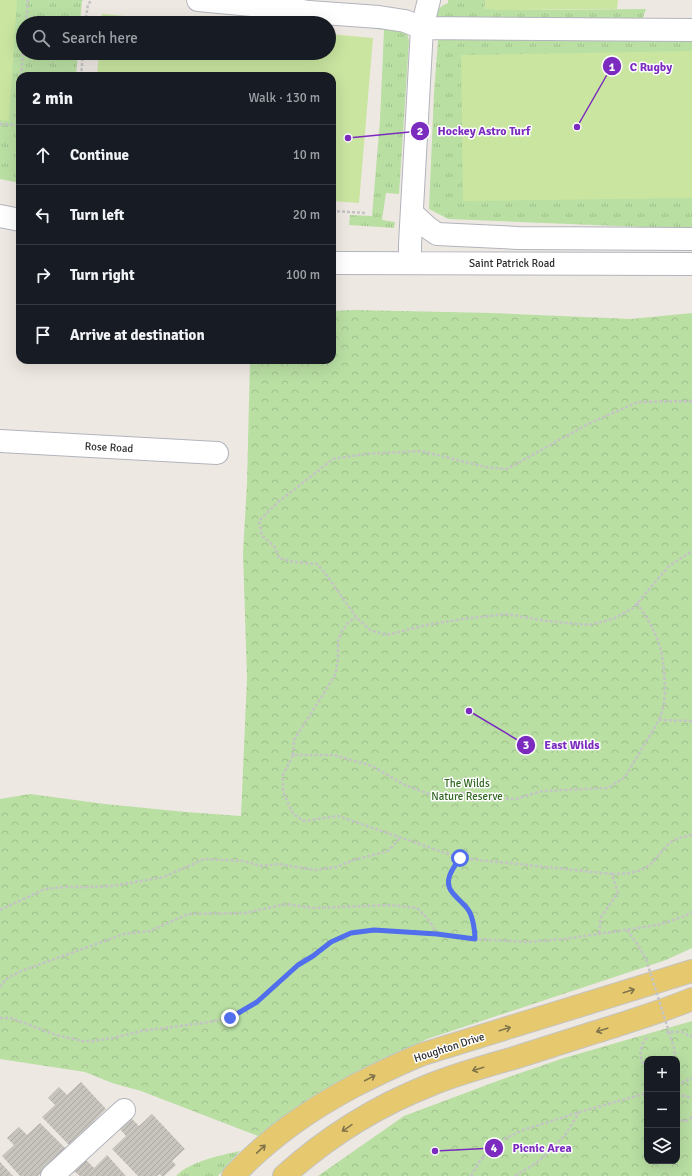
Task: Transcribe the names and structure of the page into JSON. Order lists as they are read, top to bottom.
{
  "streets": {
    "main road": ["Houghton Drive"],
    "street": ["Saint Patrick Road", "Rose Road"]
  },
  "parks": ["The Wilds Nature Reserve"],
  "places": [
    "C Rugby",
    "Hockey Astro Turf",
    "East Wilds",
    "Picnic Area"
  ],
  "page": {
    "search": "Search here",
    "heading": ["2 min", "Walk · 130 m"],
    "list": [
      ["Continue", "10 m"],
      ["Turn left", "20 m"],
      ["Turn right", "100 m"],
      "Arrive at destination"
    ],
    "map_buttons": ["+", "−"]
  }
}
